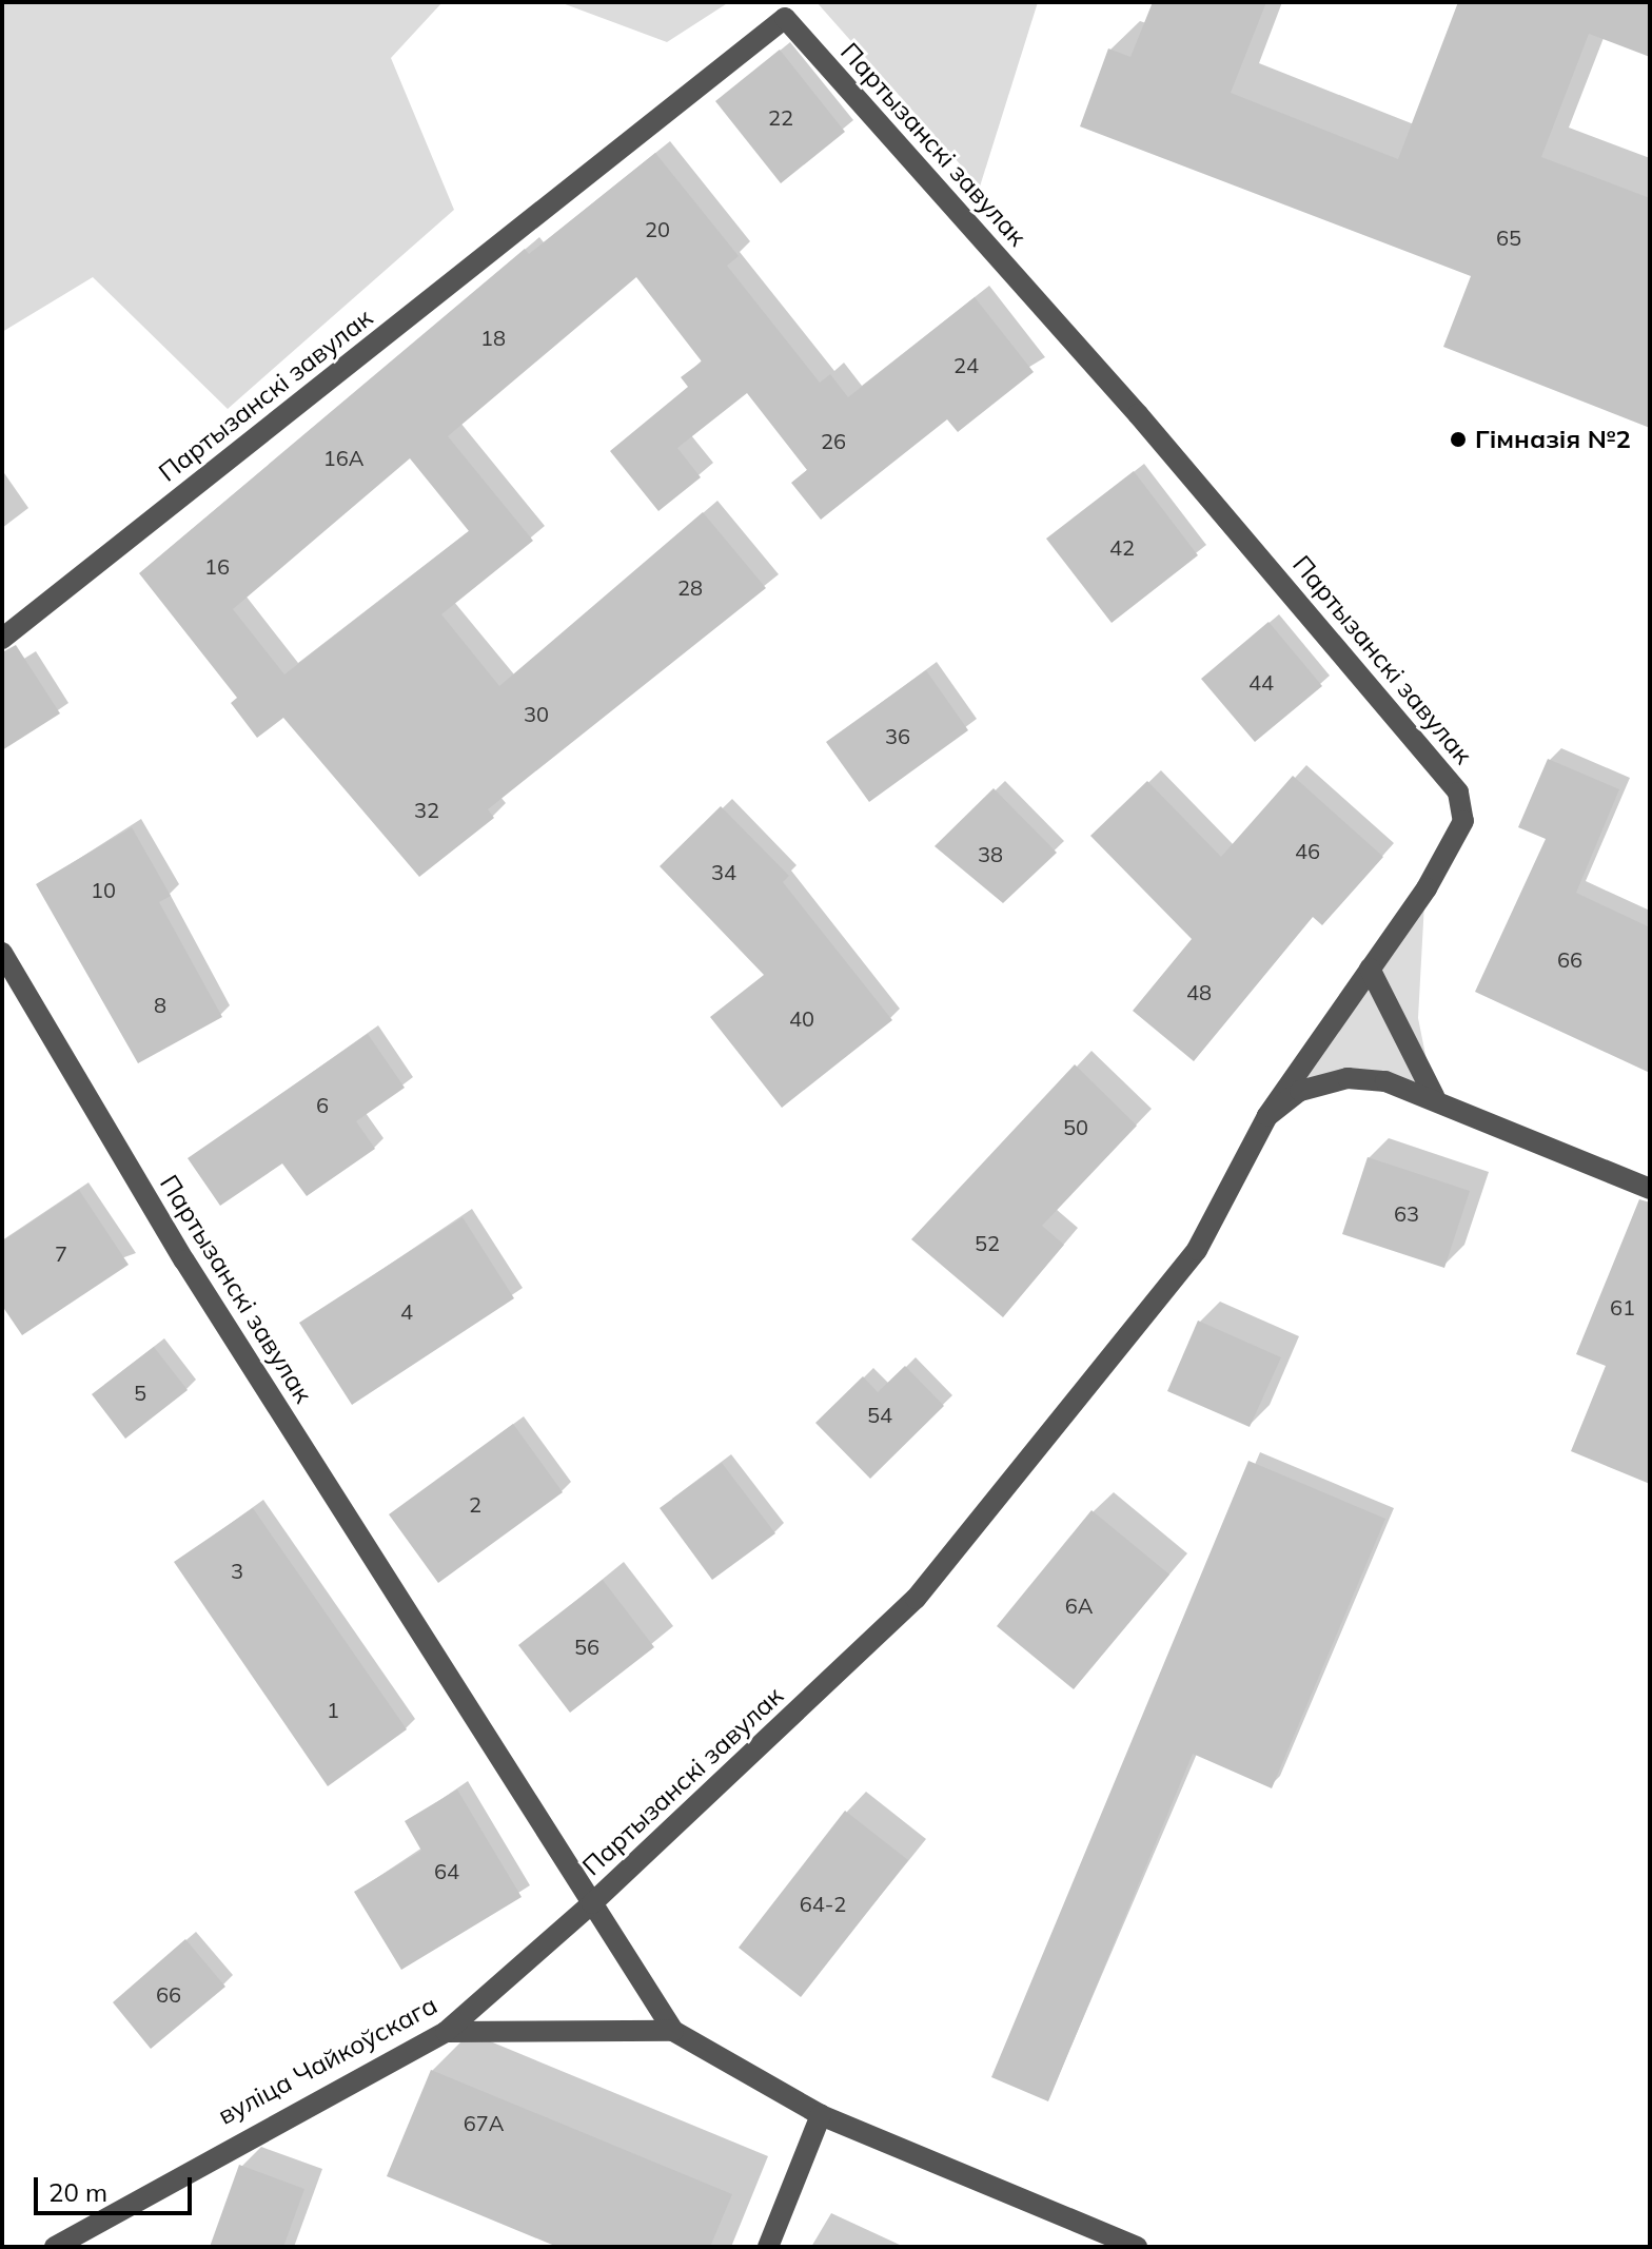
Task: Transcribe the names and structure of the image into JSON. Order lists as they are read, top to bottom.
{
  "streets": {
    "street": ["Партызанскі завулак", "вуліца Чайкоўскага"]
  },
  "crossings": [
    ["Партызанскі завулак", "вуліца Чайкоўскага"]
  ],
  "places": ["Гімназія №2"],
  "house_numbers": [
    "22",
    "20",
    "65",
    "18",
    "24",
    "26",
    "16А",
    "42",
    "16",
    "28",
    "44",
    "30",
    "36",
    "32",
    "46",
    "38",
    "34",
    "10",
    "66",
    "48",
    "8",
    "40",
    "6",
    "50",
    "63",
    "52",
    "7",
    "61",
    "4",
    "5",
    "54",
    "2",
    "3",
    "6А",
    "56",
    "1",
    "64",
    "64-2",
    "66",
    "67А"
  ],
  "scale_bar": "20 m"
}
